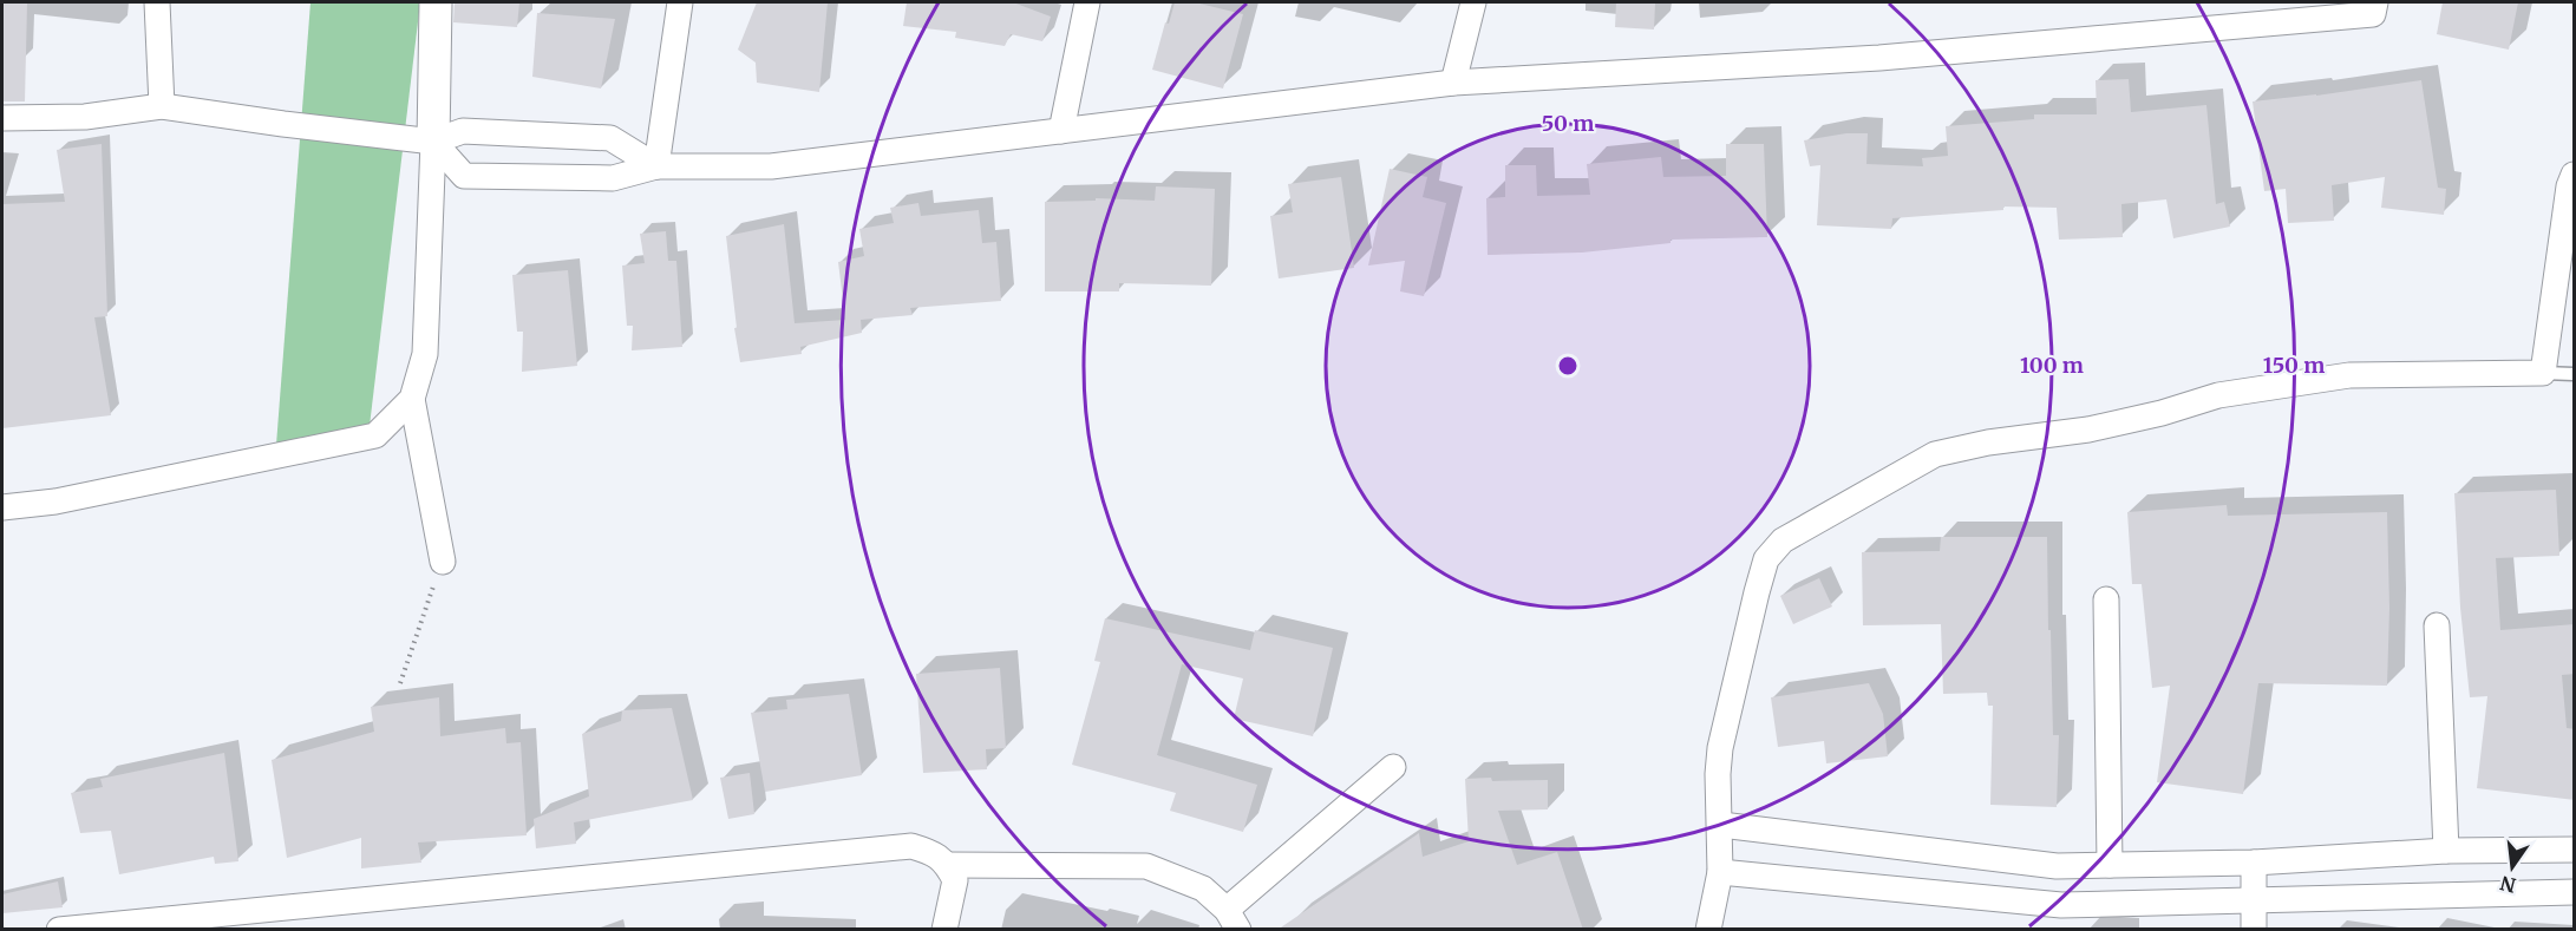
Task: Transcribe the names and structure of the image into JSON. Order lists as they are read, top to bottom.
{
  "north": "bottom",
  "rings": ["50 m", "100 m", "150 m"]
}
